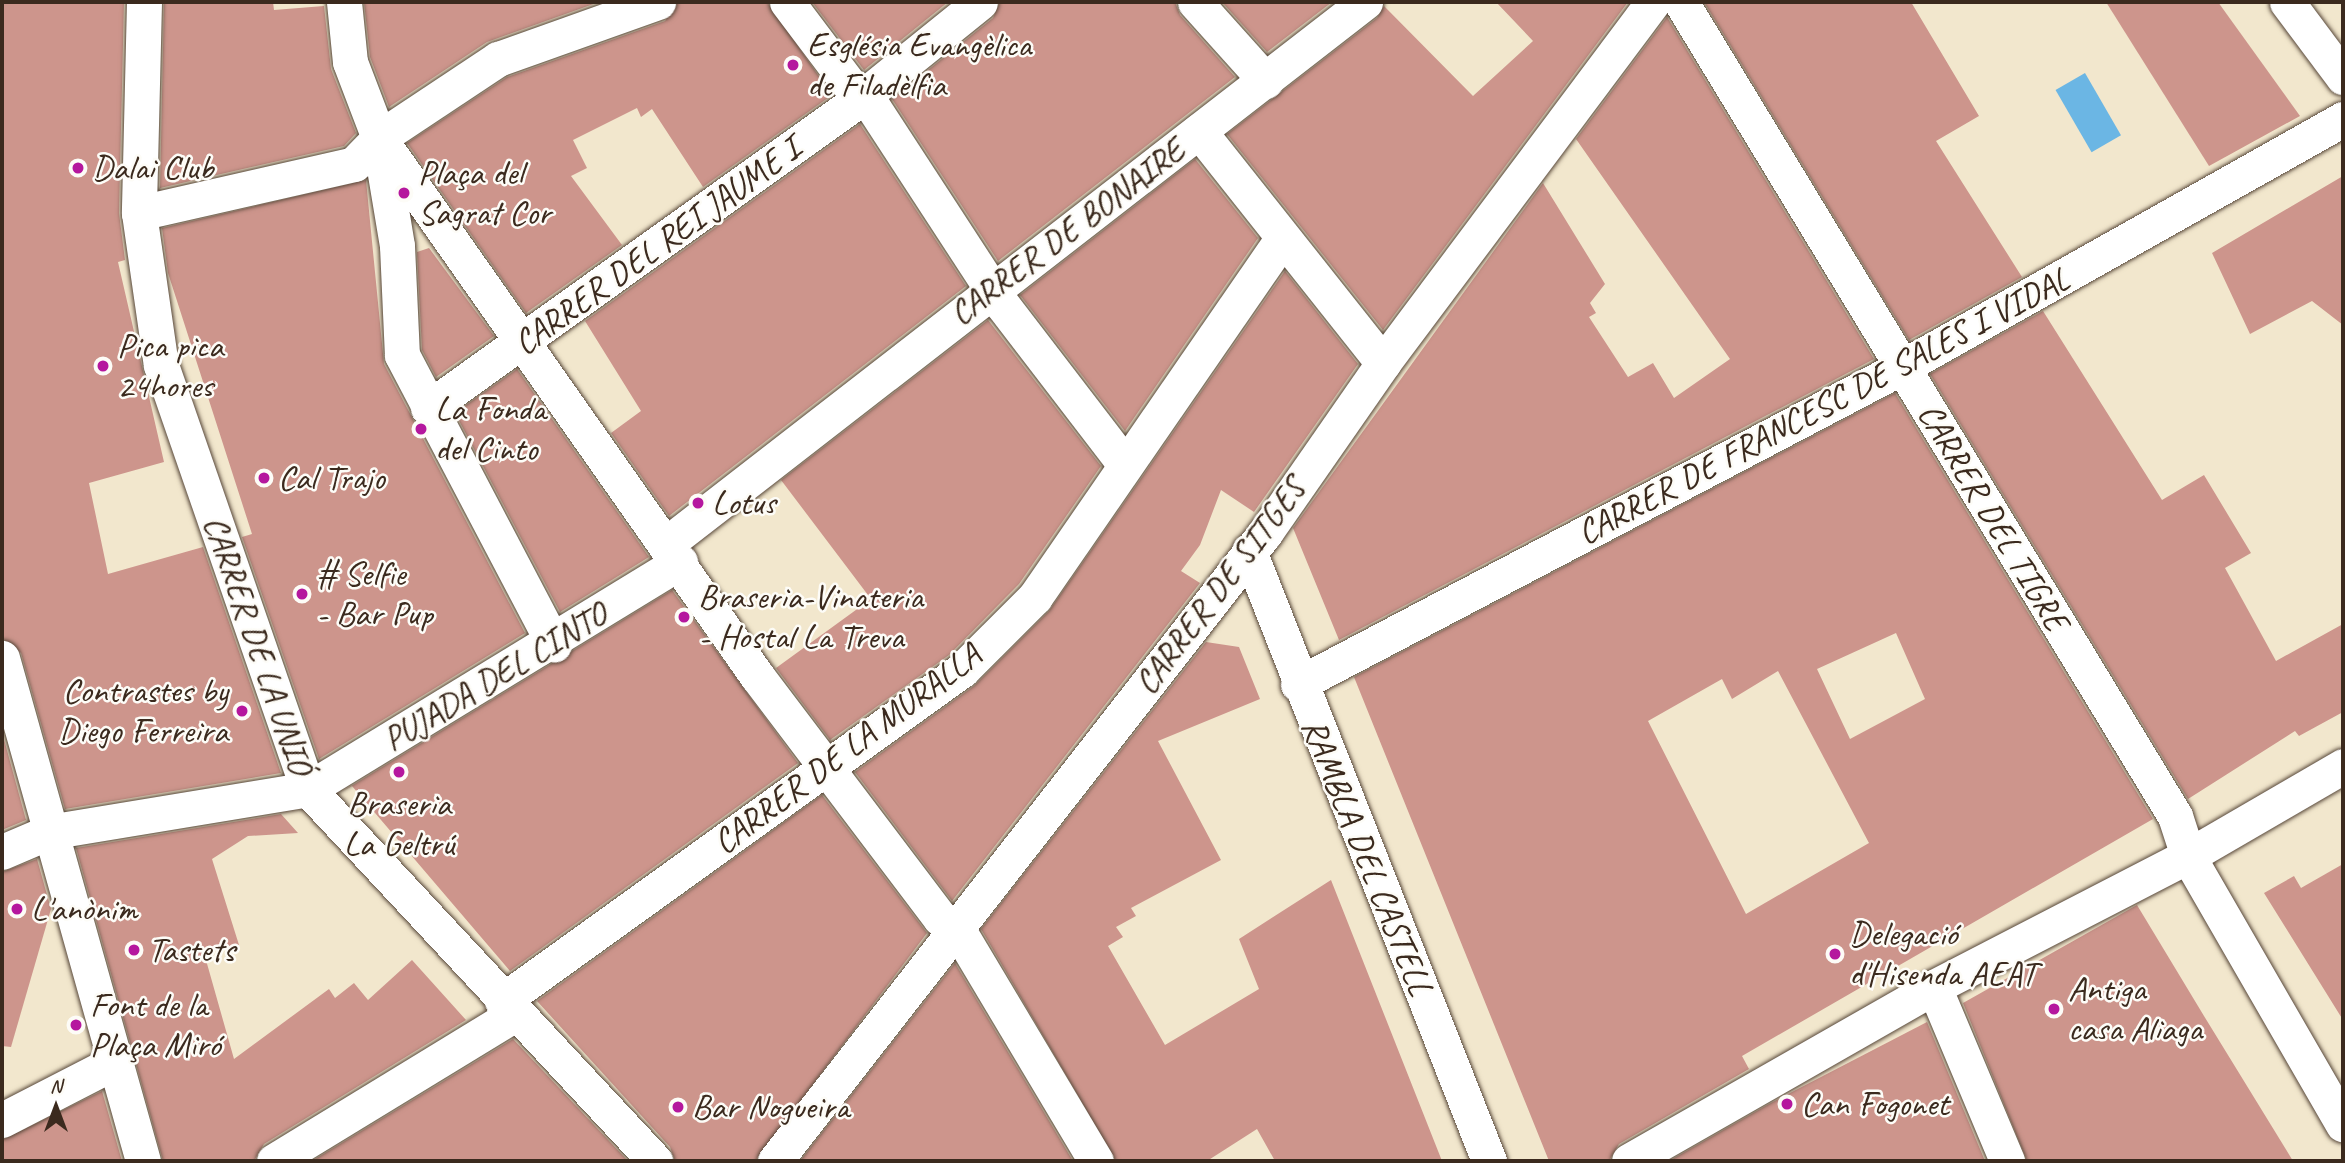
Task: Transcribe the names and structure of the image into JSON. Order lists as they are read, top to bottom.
{
  "streets": {
    "street": [
      "CARRER DE BONAIRE",
      "CARRER DEL REI JAUME I",
      "CARRER DE FRANCESC DE SALES I VIDAL",
      "CARRER DEL TIGRE",
      "CARRER DE SITGES",
      "CARRER DE LA UNIÓ",
      "PUJADA DEL CINTO",
      "CARRER DE LA MURALLA",
      "RAMBLA DEL CASTELL"
    ]
  },
  "crossings": [
    ["CARRER DE BONAIRE", "PUJADA DEL CINTO"],
    ["CARRER DE FRANCESC DE SALES I VIDAL", "CARRER DEL TIGRE"],
    ["CARRER DE FRANCESC DE SALES I VIDAL", "RAMBLA DEL CASTELL"],
    ["CARRER DE SITGES", "RAMBLA DEL CASTELL"],
    ["CARRER DE LA UNIÓ", "PUJADA DEL CINTO"],
    ["CARRER DE LA UNIÓ", "CARRER DE LA MURALLA"]
  ],
  "places": [
    "Església Evangèlica de Filadèlfia",
    "Dalai Club",
    "Plaça del Sagrat Cor",
    "Pica pica 24hores",
    "La Fonda del Cinto",
    "Cal Trajo",
    "Lotus",
    "# Selfie - Bar Pup",
    "Braseria-Vinateria - Hostal La Treva",
    "Contrastes by Diego Ferreira",
    "Braseria La Geltrú",
    "L'anònim",
    "Tastets",
    "Delegació d'Hisenda AEAT",
    "Antiga casa Aliaga",
    "Font de la Plaça Miró",
    "Can Fogonet",
    "Bar Nogueira"
  ],
  "north": "top"
}
